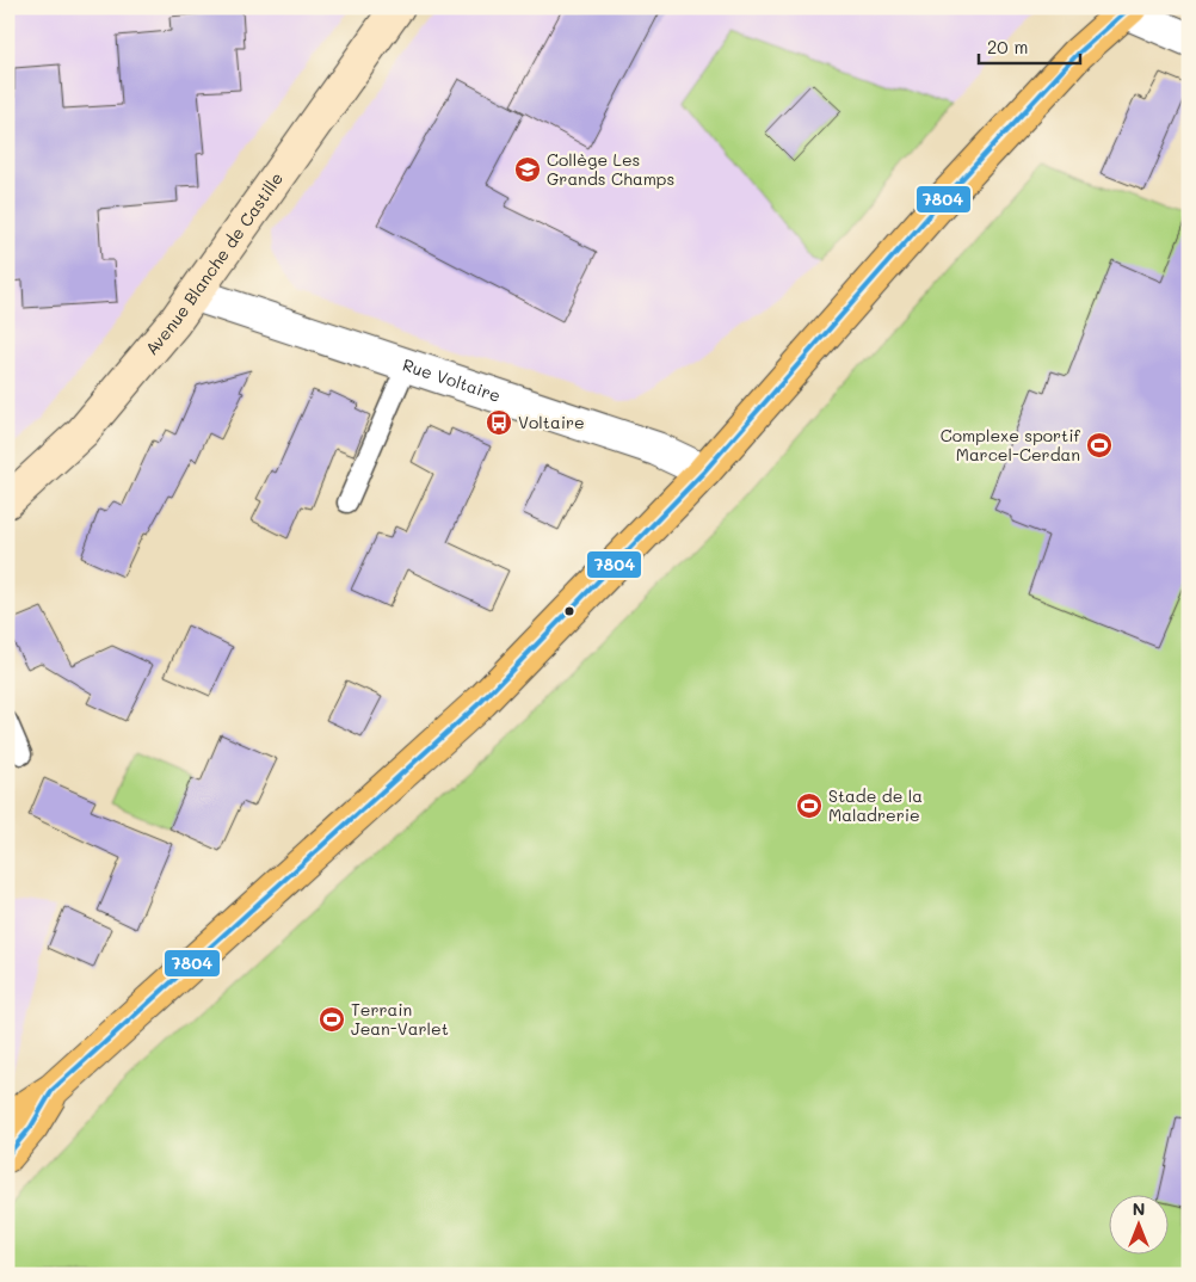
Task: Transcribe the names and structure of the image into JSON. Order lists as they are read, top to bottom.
{
  "streets": {
    "street": ["Avenue Blanche de Castille", "Rue Voltaire"]
  },
  "crossings": [
    ["Avenue Blanche de Castille", "Rue Voltaire"]
  ],
  "places": {
    "school or university": ["Collège Les Grands Champs"],
    "bus stop": ["Voltaire"],
    "sports": ["Complexe sportif Marcel-Cerdan", "Stade de la Maladrerie", "Terrain Jean-Varlet"]
  },
  "lines": ["transit line 7804"],
  "scale_bar": "20 m",
  "north": "top"
}
